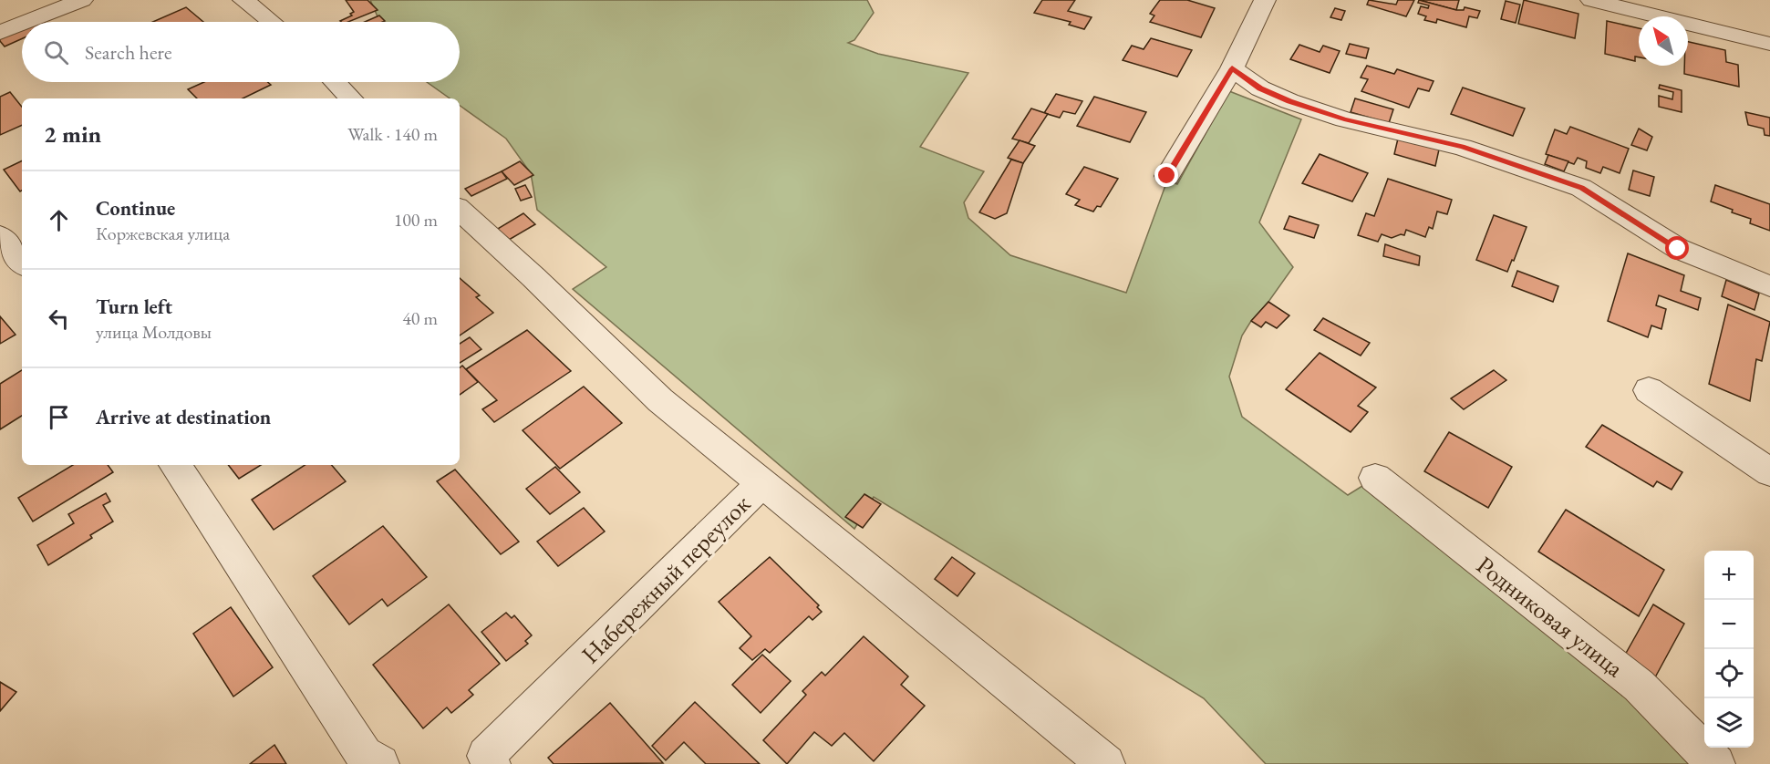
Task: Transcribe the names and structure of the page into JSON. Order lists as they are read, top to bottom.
{
  "streets": {
    "street": ["Набережный переулок", "Родниковая улица"]
  },
  "north": "top left",
  "page": {
    "search": "Search here",
    "heading": ["2 min", "Walk · 140 m"],
    "list": [
      ["Continue", "Коржевская улица", "100 m"],
      ["Turn left", "улица Молдовы", "40 m"],
      "Arrive at destination"
    ],
    "map_buttons": ["+", "−"]
  }
}
